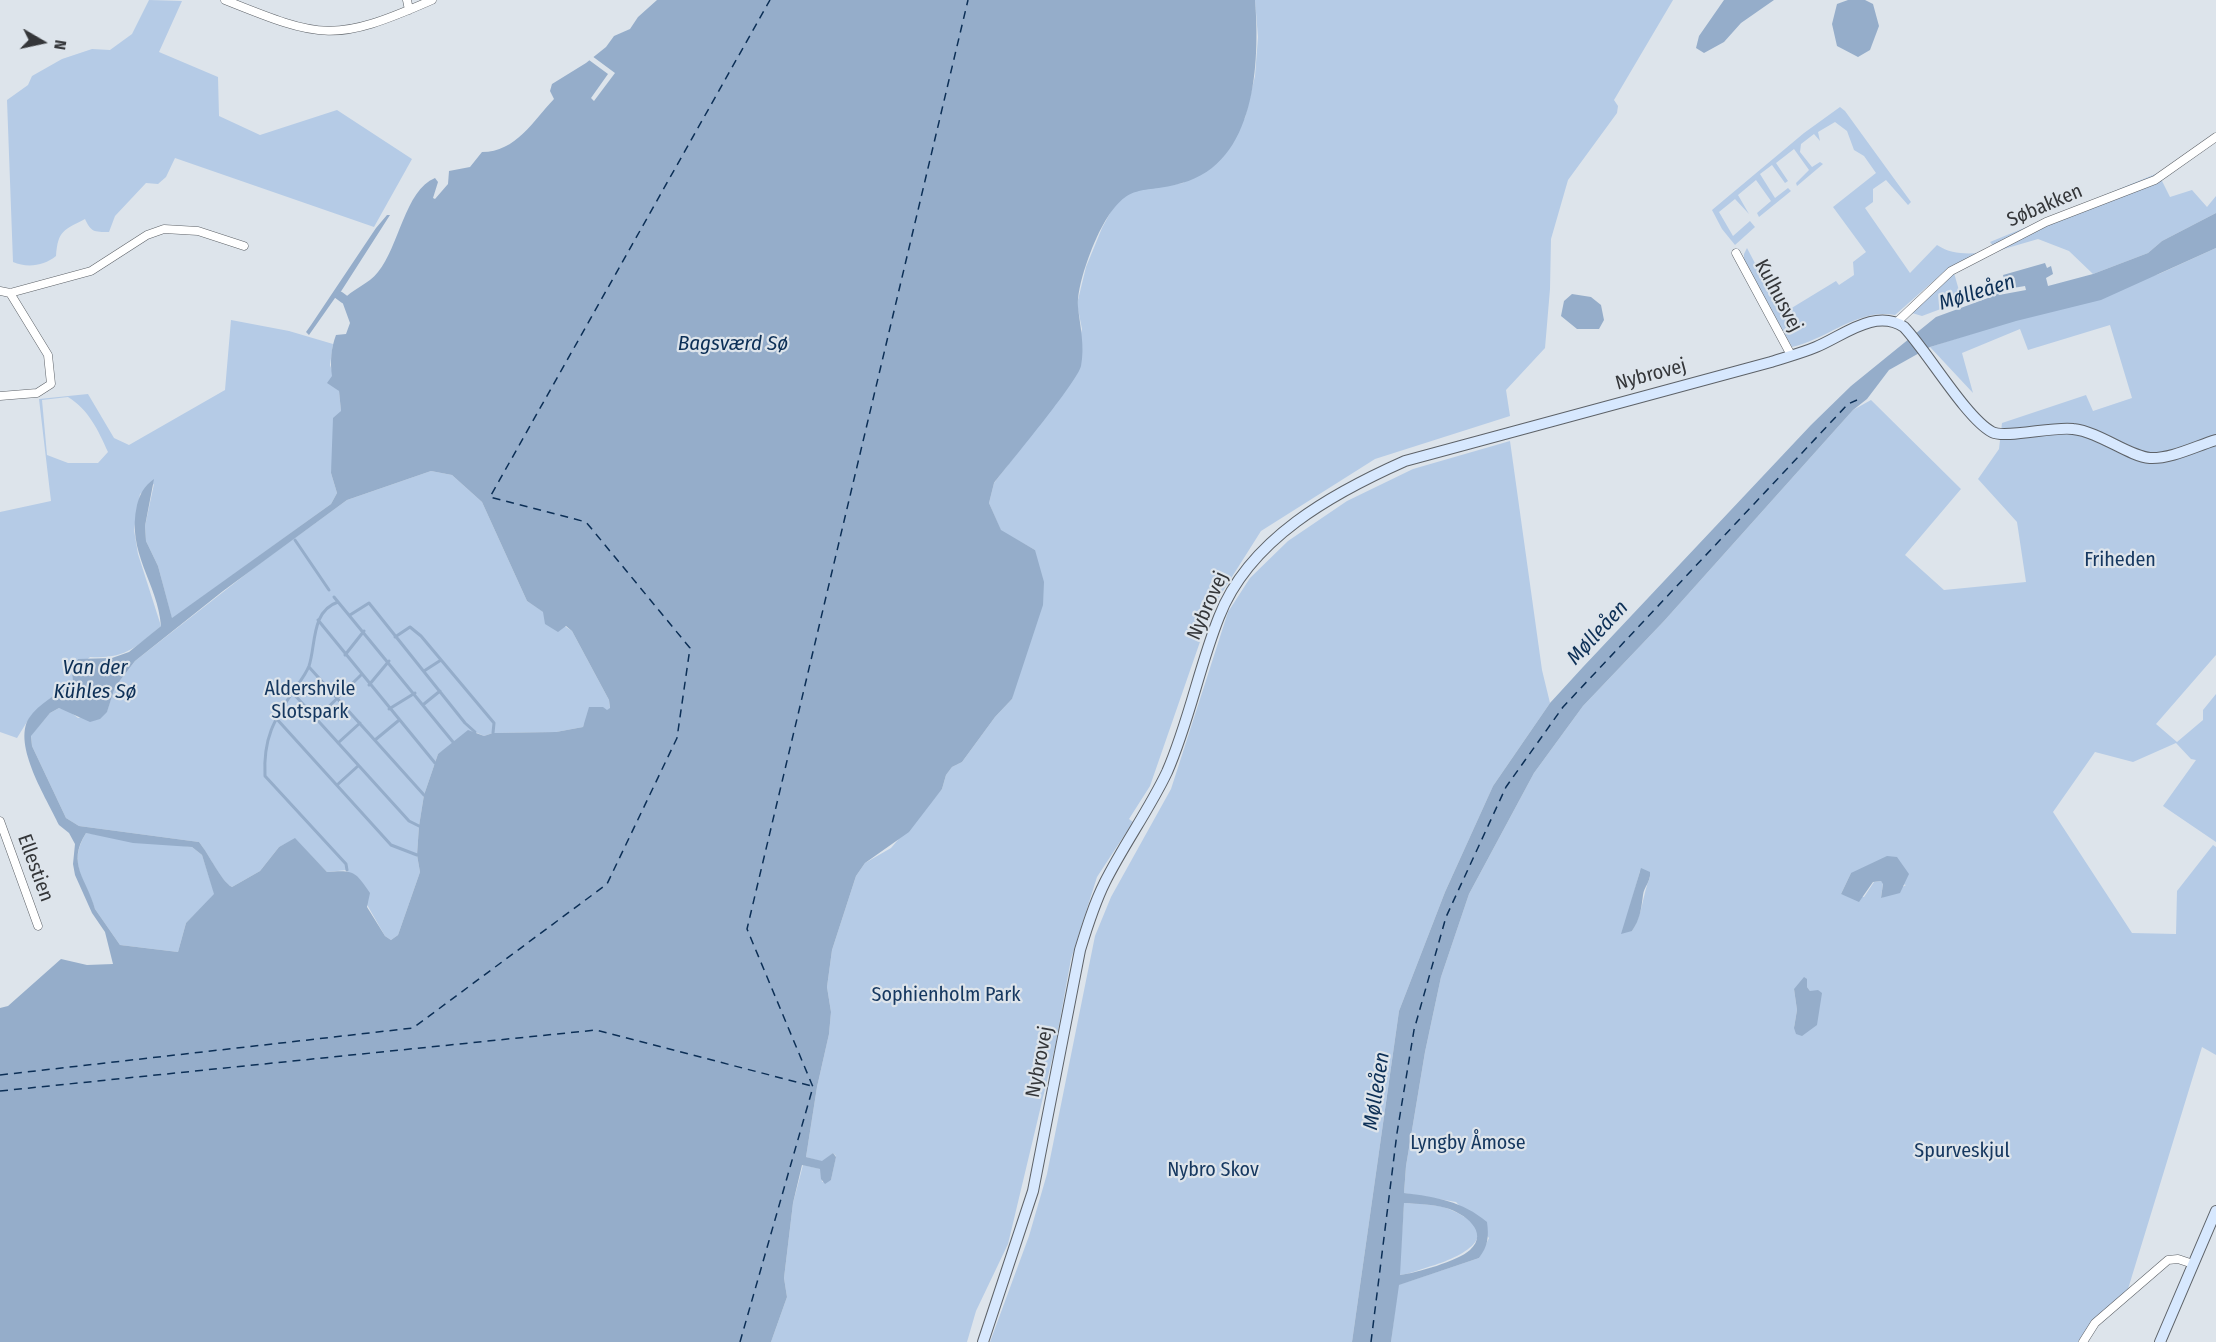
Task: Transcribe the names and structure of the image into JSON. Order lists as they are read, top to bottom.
{
  "streets": {
    "street": [
      "Søbakken",
      "Kulhusvej",
      "Nybrovej",
      "Ellestien"
    ]
  },
  "crossings": [
    ["Søbakken", "Nybrovej"],
    ["Kulhusvej", "Nybrovej"]
  ],
  "water": ["Mølleåen", "Bagsværd Sø", "Van der Kühles Sø"],
  "parks": [
    "Friheden",
    "Aldershvile Slotspark",
    "Sophienholm Park",
    "Lyngby Åmose",
    "Spurveskjul",
    "Nybro Skov"
  ],
  "north": "right"
}
